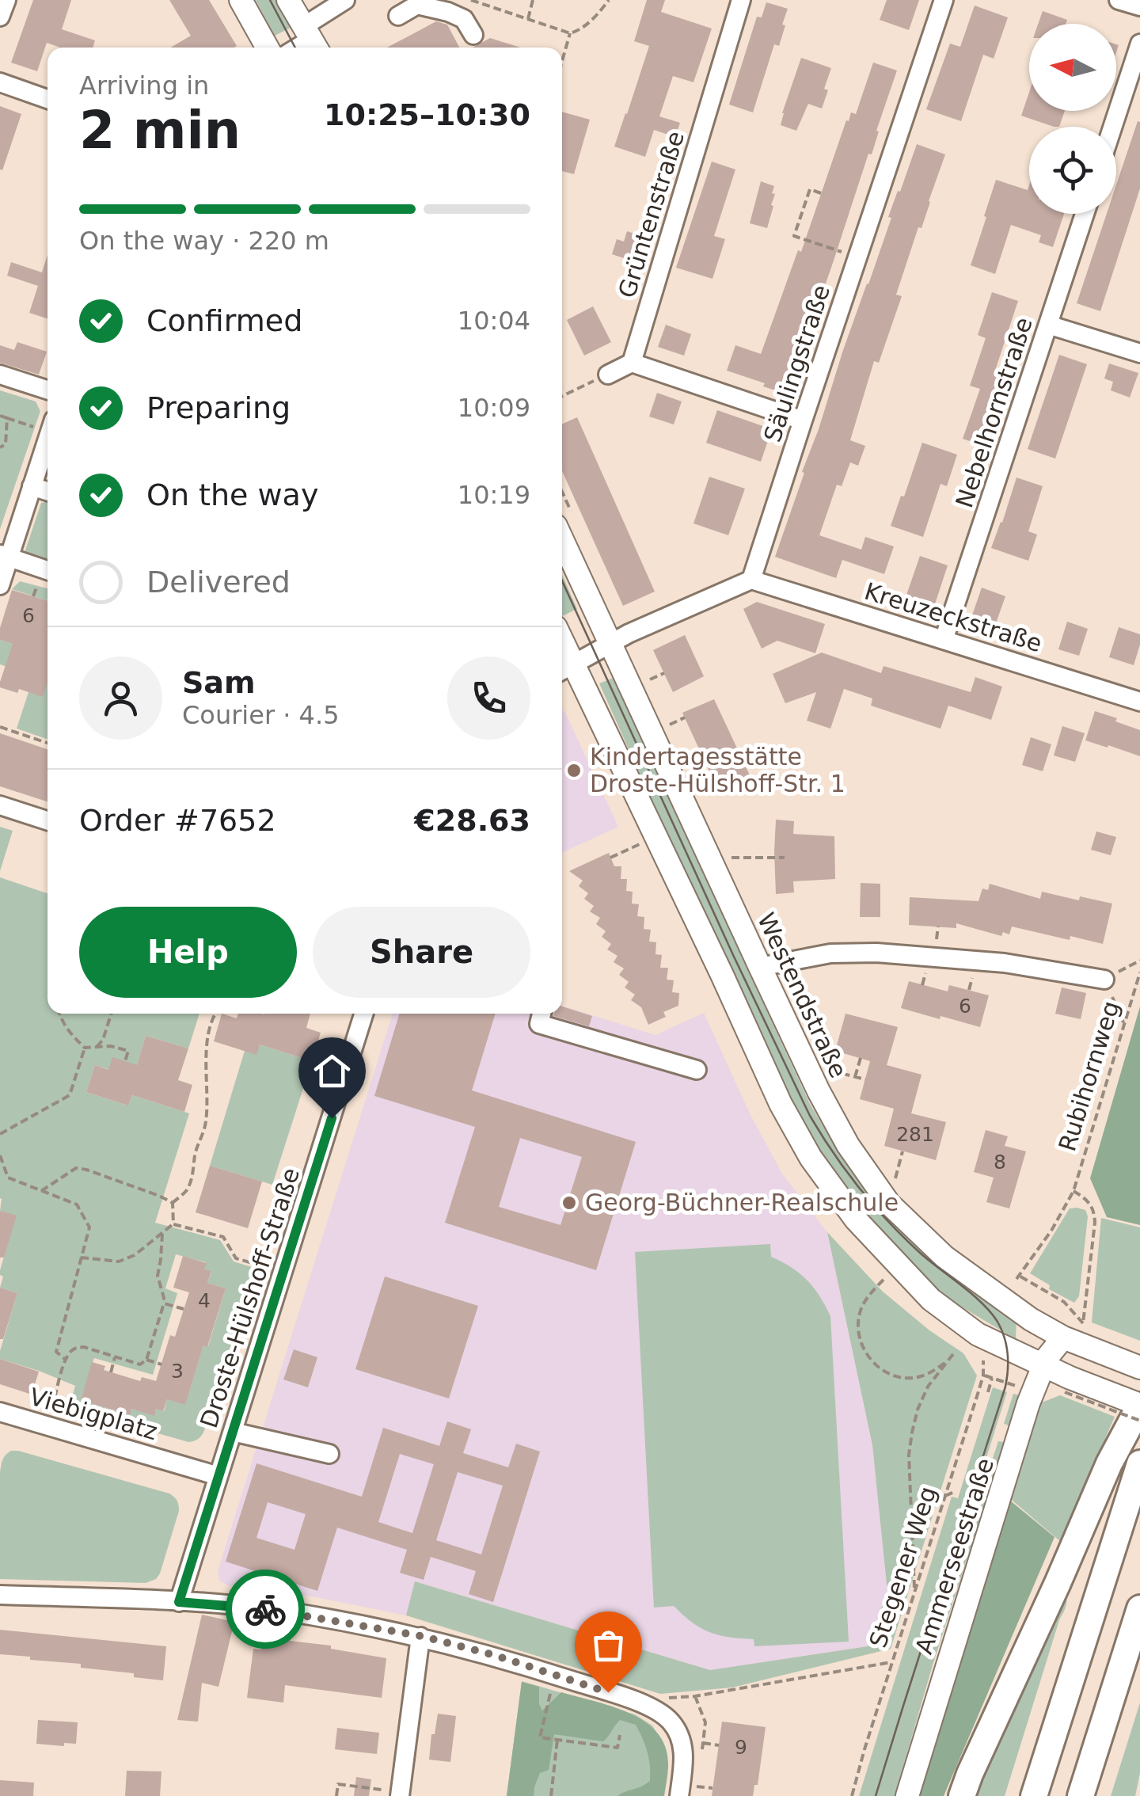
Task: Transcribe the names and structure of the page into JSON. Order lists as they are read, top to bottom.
{
  "streets": {
    "main road": ["Westendstraße", "Ammerseestraße"],
    "street": [
      "Grüntenstraße",
      "Säulingstraße",
      "Nebelhornstraße",
      "Kreuzeckstraße",
      "Droste-Hülshoff-Straße",
      "Viebigplatz"
    ],
    "path": ["Rubihornweg", "Stegener Weg"]
  },
  "crossings": [
    ["Säulingstraße", "Kreuzeckstraße"],
    ["Nebelhornstraße", "Kreuzeckstraße"],
    ["Westendstraße", "Rubihornweg"],
    ["Westendstraße", "Ammerseestraße"],
    ["Rubihornweg", "Ammerseestraße"],
    ["Droste-Hülshoff-Straße", "Viebigplatz"]
  ],
  "places": ["Kindertagesstätte Droste-Hülshoff-Str. 1", "Georg-Büchner-Realschule"],
  "house_numbers": [
    "6",
    "6",
    "281",
    "8",
    "4",
    "3",
    "9"
  ],
  "north": "left",
  "page": {
    "heading": ["2 min", "Arriving in", "10:25–10:30"],
    "panel": [
      "Sam",
      "Courier · 4.5",
      "Order #7652",
      "€28.63"
    ],
    "bar": "On the way · 220 m",
    "list": [
      ["Confirmed", "10:04"],
      ["Preparing", "10:09"],
      ["On the way", "10:19"],
      "Delivered"
    ],
    "buttons": ["Help", "Share"]
  }
}
